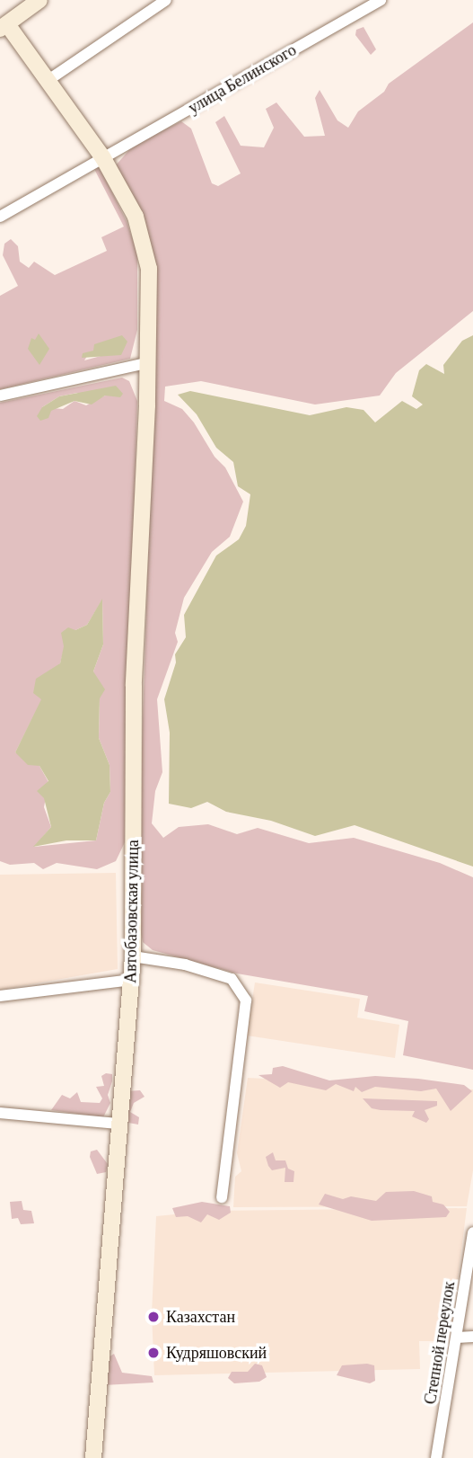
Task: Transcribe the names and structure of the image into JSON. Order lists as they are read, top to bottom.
{
  "streets": {
    "street": ["улица Белинского", "Автобазовская улица", "Степной переулок"]
  },
  "places": ["Казахстан", "Кудряшовский"]
}
